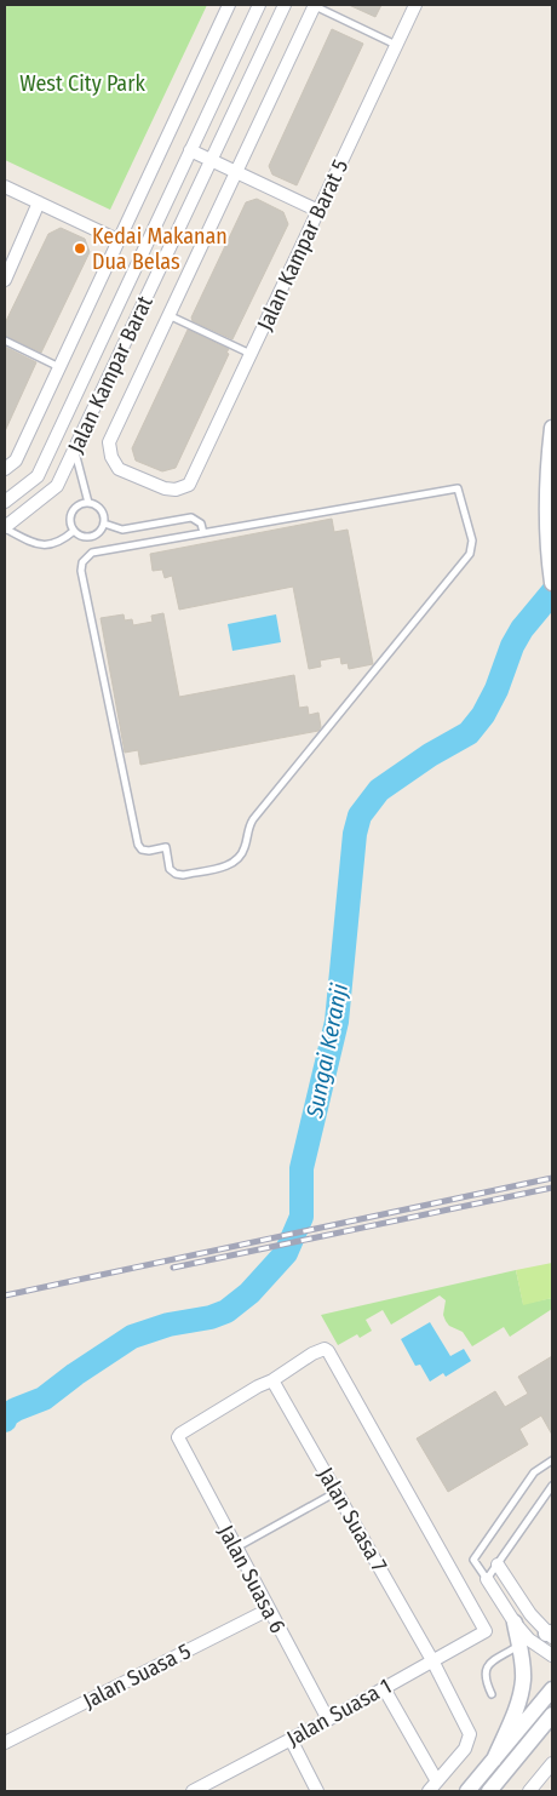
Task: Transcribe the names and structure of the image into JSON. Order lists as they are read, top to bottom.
{
  "streets": {
    "street": [
      "Jalan Kampar Barat 5",
      "Jalan Kampar Barat",
      "Jalan Suasa 7",
      "Jalan Suasa 6",
      "Jalan Suasa 5",
      "Jalan Suasa 1"
    ]
  },
  "crossings": [
    ["Jalan Suasa 7", "Jalan Suasa 6"],
    ["Jalan Suasa 7", "Jalan Suasa 1"],
    ["Jalan Suasa 6", "Jalan Suasa 5"],
    ["Jalan Suasa 6", "Jalan Suasa 1"]
  ],
  "water": ["Sungai Keranji"],
  "parks": ["West City Park"],
  "places": ["Kedai Makanan Dua Belas"]
}
